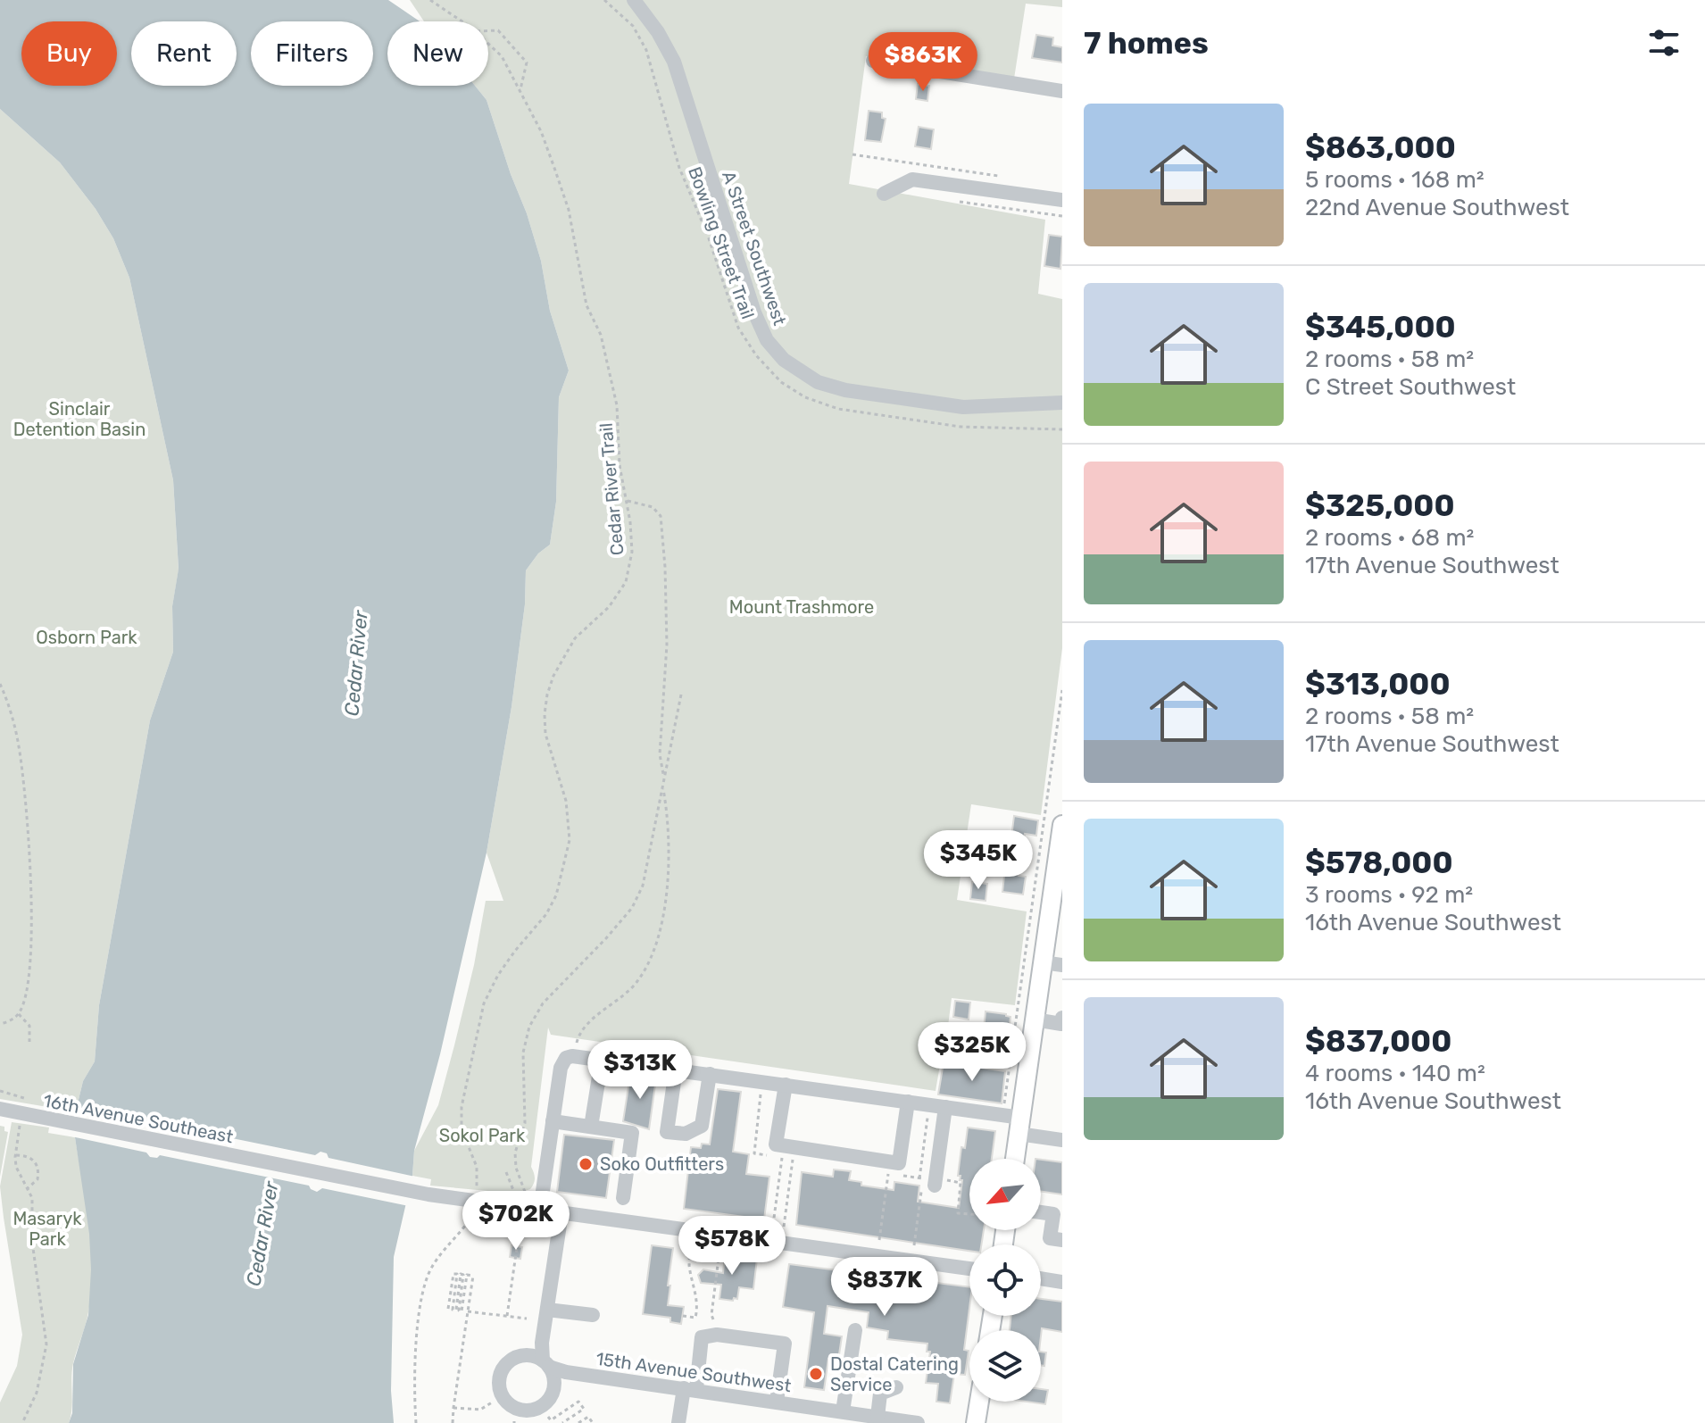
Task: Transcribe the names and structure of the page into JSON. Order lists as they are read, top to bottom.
{
  "streets": {
    "street": ["A Street Southwest", "16th Avenue Southeast", "15th Avenue Southwest"],
    "path": ["Bowling Street Trail", "Cedar River Trail"]
  },
  "water": ["Cedar River"],
  "parks": [
    "Sinclair Detention Basin",
    "Mount Trashmore",
    "Osborn Park",
    "Sokol Park",
    "Masaryk Park"
  ],
  "places": ["Soko Outfitters", "Dostal Catering Service"],
  "north": "bottom left",
  "page": {
    "heading": "7 homes",
    "chip": [
      "Buy",
      "Rent",
      "Filters",
      "New"
    ],
    "price": [
      "$863K",
      "$345K",
      "$325K",
      "$313K",
      "$702K",
      "$578K",
      "$837K"
    ],
    "list": [
      {
        "name": "$863,000",
        "note": "5 rooms · 168 m² · 22nd Avenue Southwest"
      },
      {
        "name": "$345,000",
        "note": "2 rooms · 58 m² · C Street Southwest"
      },
      {
        "name": "$325,000",
        "note": "2 rooms · 68 m² · 17th Avenue Southwest"
      },
      {
        "name": "$313,000",
        "note": "2 rooms · 58 m² · 17th Avenue Southwest"
      },
      {
        "name": "$578,000",
        "note": "3 rooms · 92 m² · 16th Avenue Southwest"
      },
      {
        "name": "$837,000",
        "note": "4 rooms · 140 m² · 16th Avenue Southwest"
      }
    ]
  }
}
